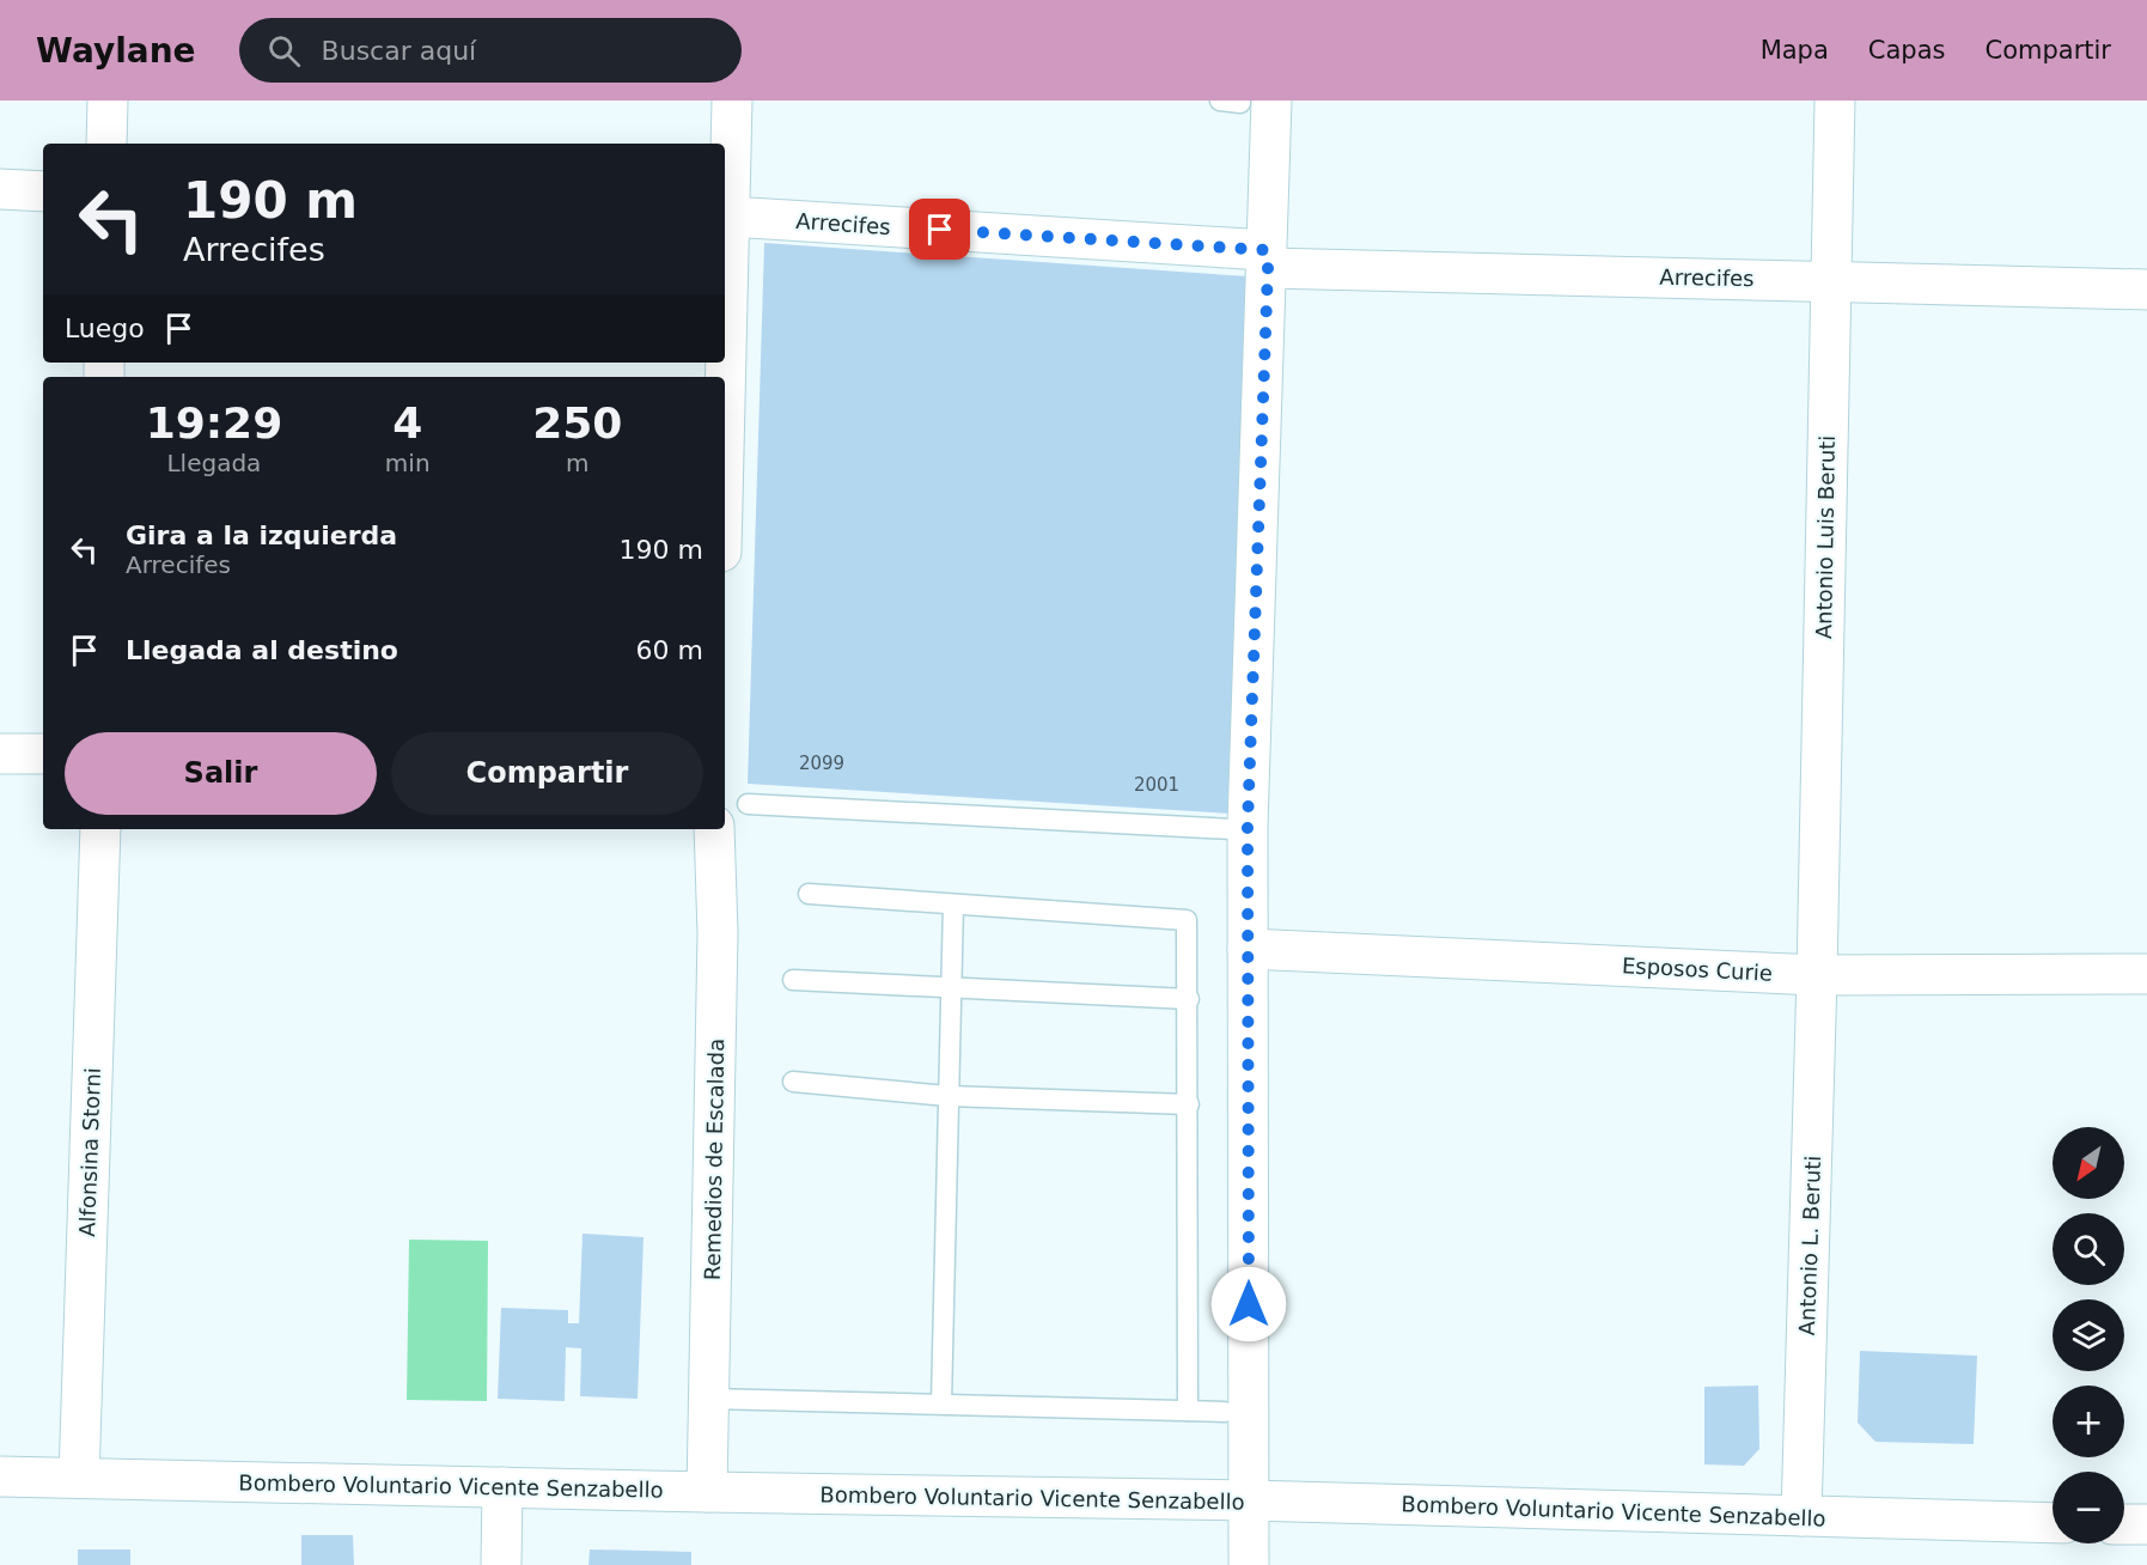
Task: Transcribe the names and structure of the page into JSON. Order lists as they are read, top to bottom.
{
  "streets": {
    "street": [
      "Arrecifes",
      "Antonio Luis Beruti",
      "Esposos Curie",
      "Alfonsina Storni",
      "Remedios de Escalada",
      "Antonio L. Beruti",
      "Bombero Voluntario Vicente Senzabello"
    ]
  },
  "crossings": [
    ["Arrecifes", "Antonio Luis Beruti"],
    ["Antonio Luis Beruti", "Esposos Curie"],
    ["Antonio Luis Beruti", "Antonio L. Beruti"],
    ["Esposos Curie", "Antonio L. Beruti"],
    ["Alfonsina Storni", "Bombero Voluntario Vicente Senzabello"],
    ["Remedios de Escalada", "Bombero Voluntario Vicente Senzabello"],
    ["Antonio L. Beruti", "Bombero Voluntario Vicente Senzabello"]
  ],
  "house_numbers": ["2099", "2001"],
  "north": "bottom left",
  "page": {
    "header": "Waylane",
    "search": "Buscar aquí",
    "nav": ["Mapa", "Capas", "Compartir"],
    "turn": ["190 m", "Arrecifes"],
    "then": "Luego",
    "eta": [
      "19:29",
      "Llegada",
      "4",
      "min",
      "250",
      "m"
    ],
    "list": [
      {
        "name": "Gira a la izquierda",
        "note": "Arrecifes",
        "value": "190 m"
      },
      {
        "name": "Llegada al destino",
        "value": "60 m"
      }
    ],
    "buttons": ["Salir", "Compartir"],
    "map_buttons": ["+", "−"]
  }
}
